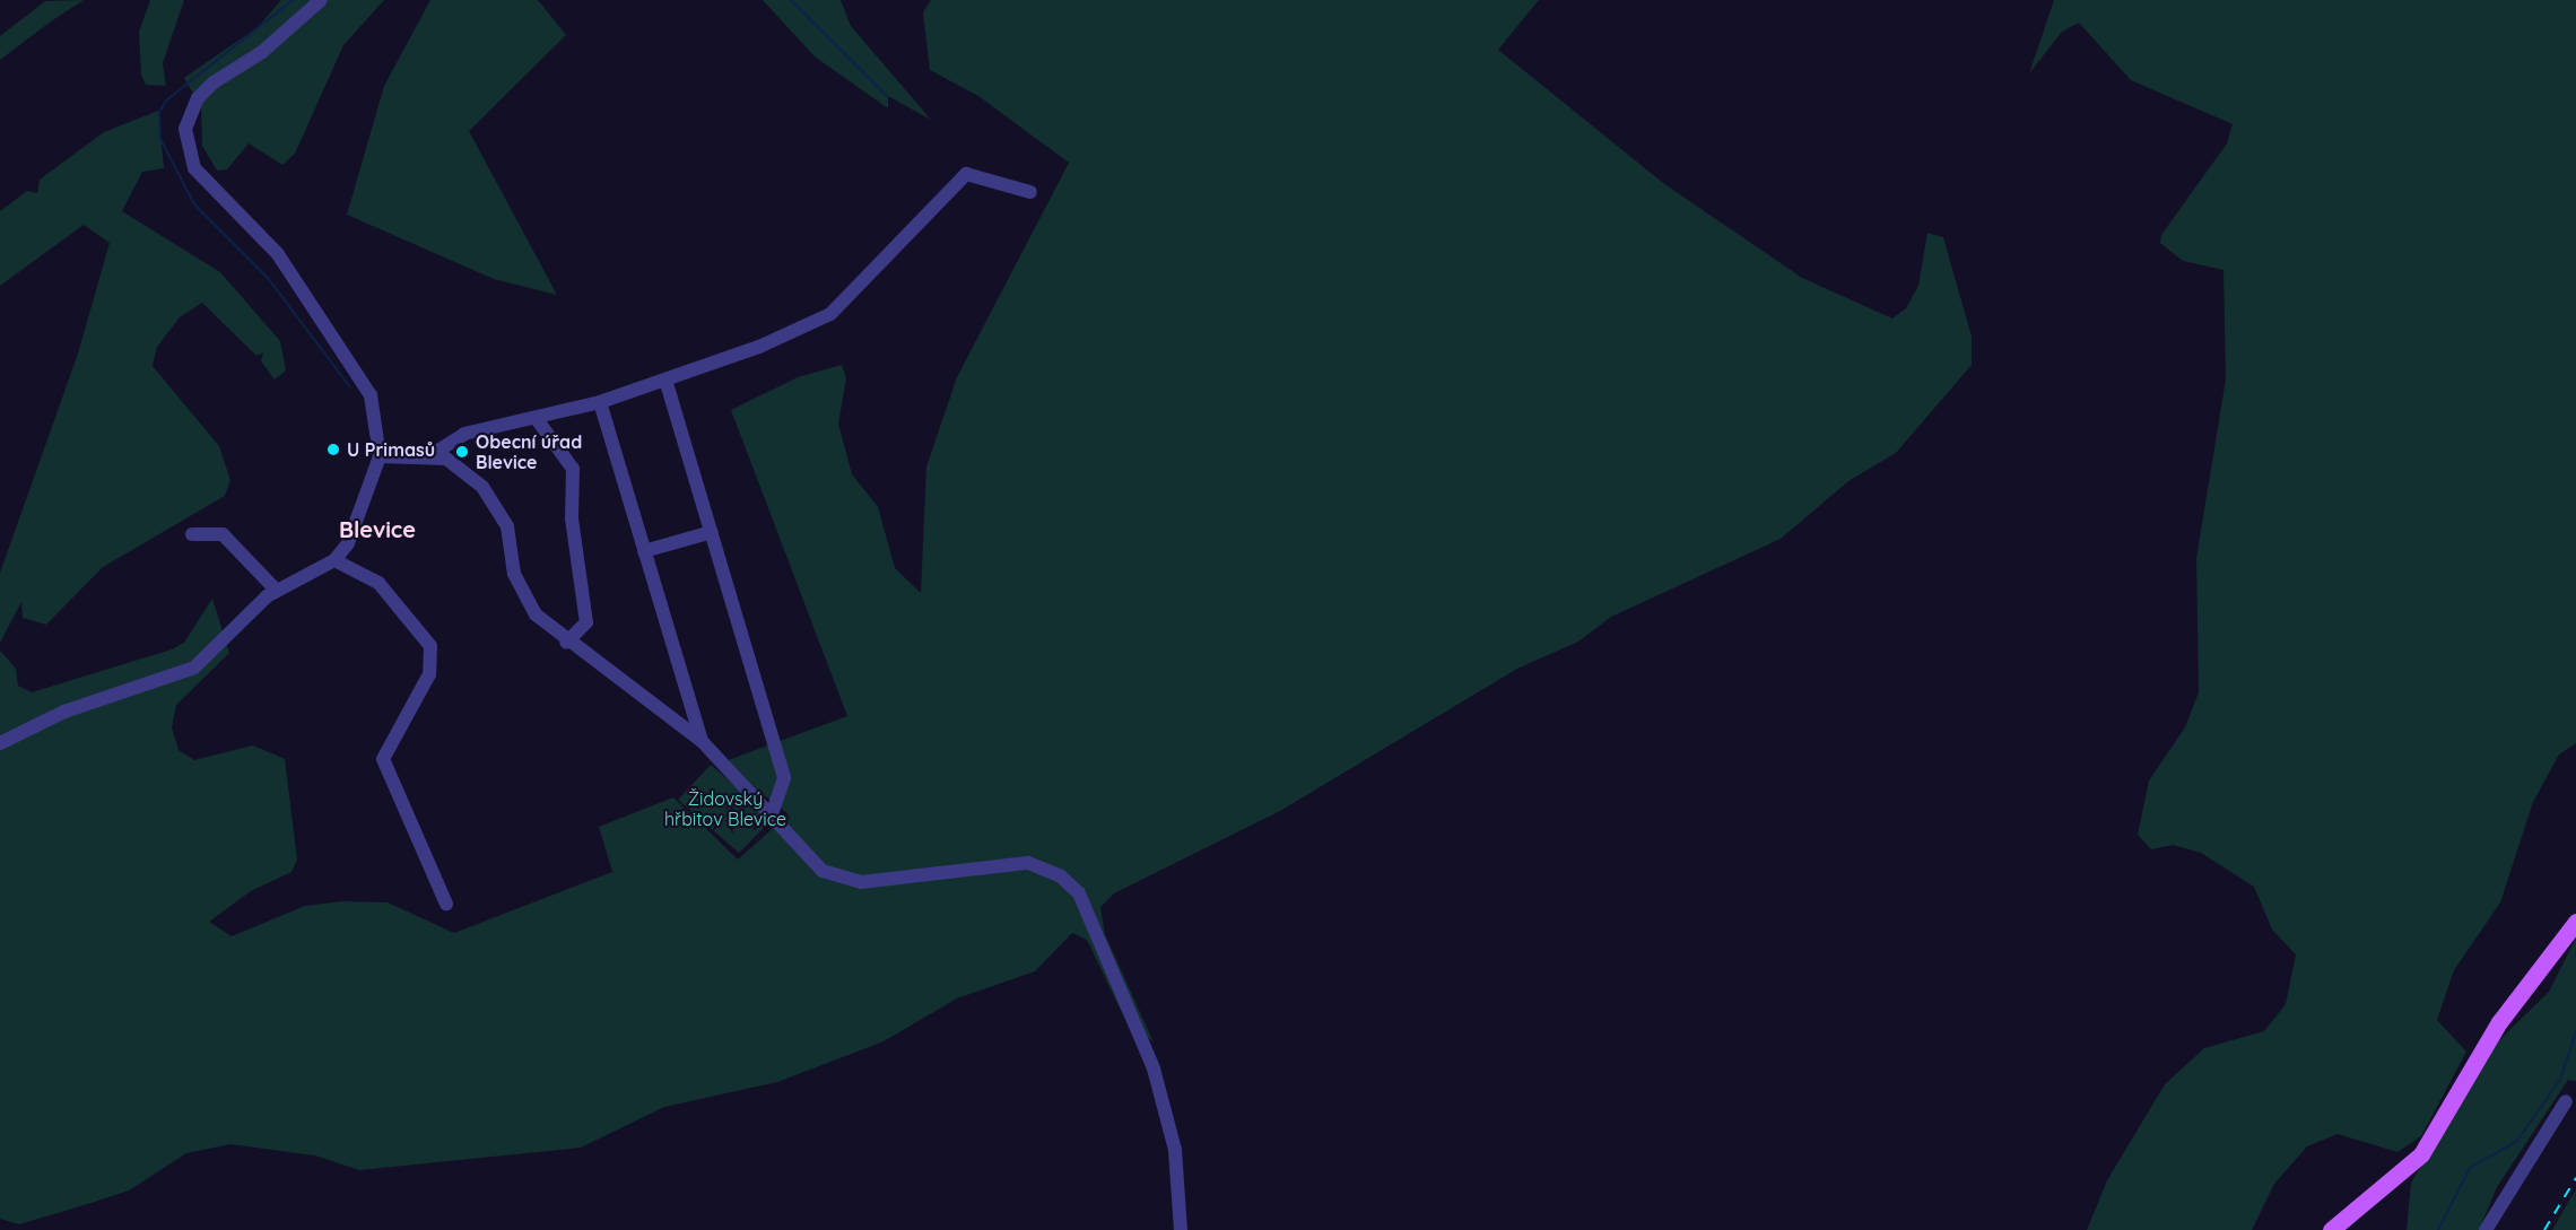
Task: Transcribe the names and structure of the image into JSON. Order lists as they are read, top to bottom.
{
  "districts": ["Blevice"],
  "parks": ["Židovský hřbitov Blevice"],
  "places": ["U Primasů", "Obecní úřad Blevice"]
}
